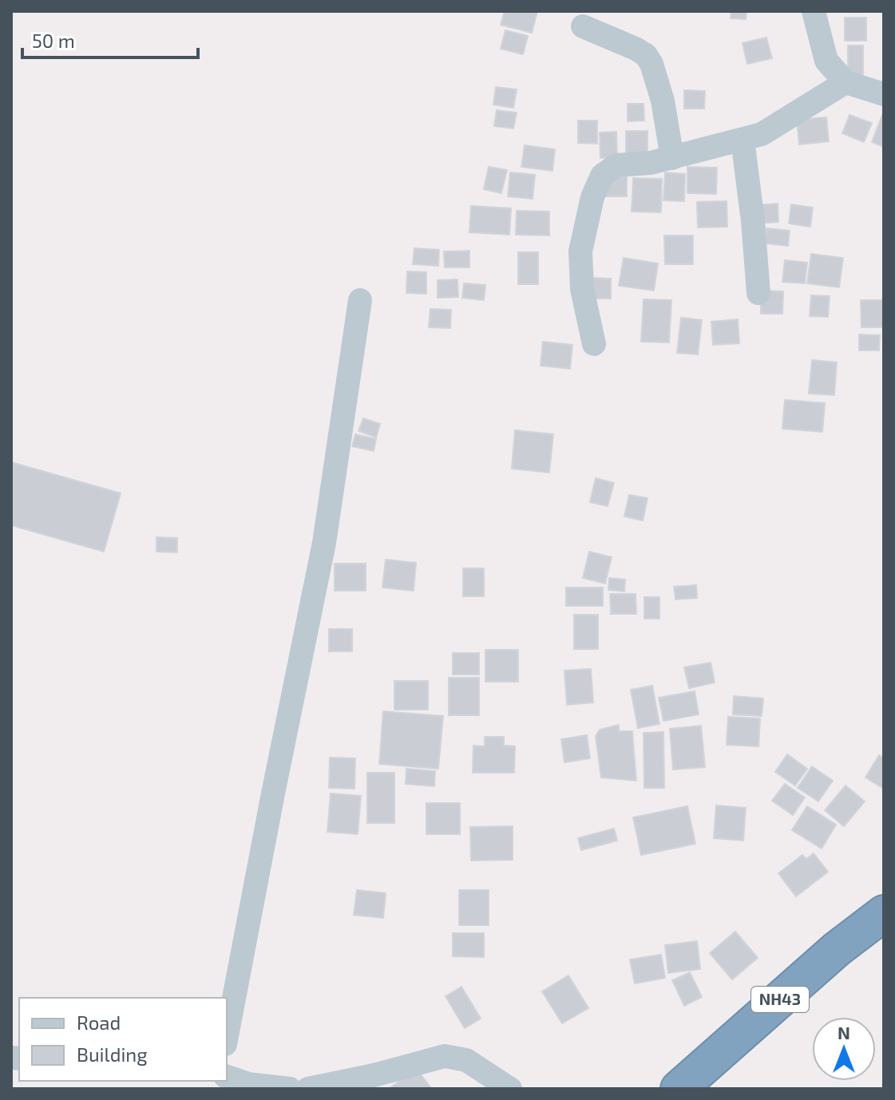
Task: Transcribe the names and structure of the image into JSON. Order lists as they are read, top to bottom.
{
  "streets": {
    "highway": ["NH43"]
  },
  "legend": ["Road", "Building"],
  "scale_bar": "50 m",
  "north": "top"
}
